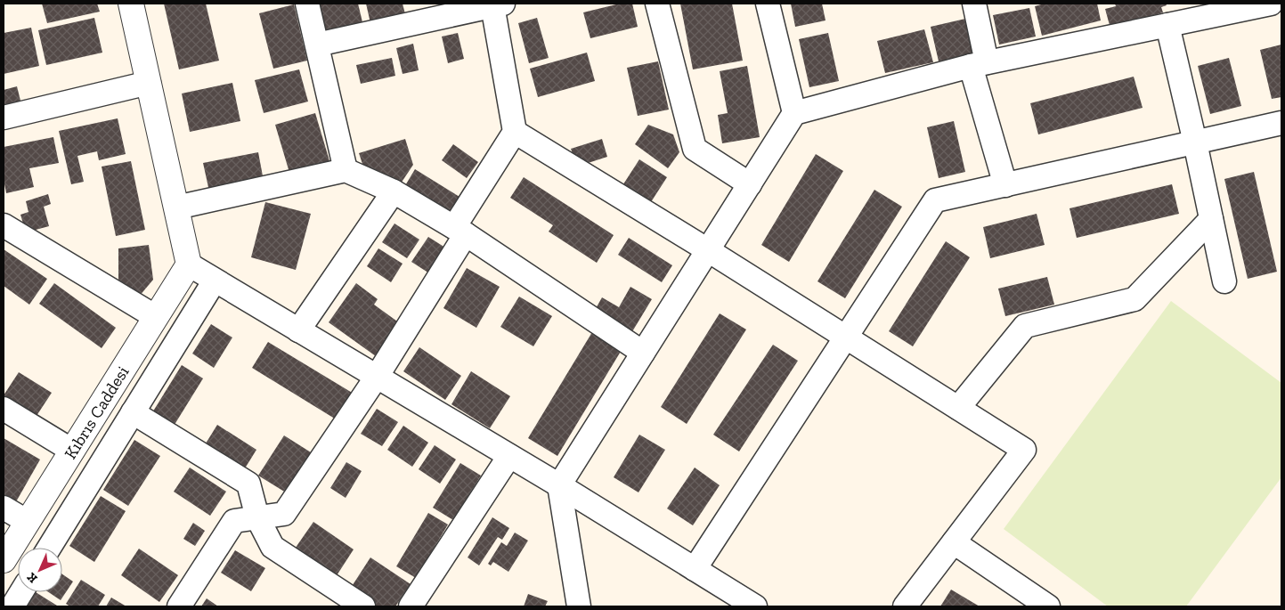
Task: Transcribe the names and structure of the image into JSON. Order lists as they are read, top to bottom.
{
  "streets": {
    "street": ["Kıbrıs Caddesi"]
  },
  "north": "bottom left"
}
